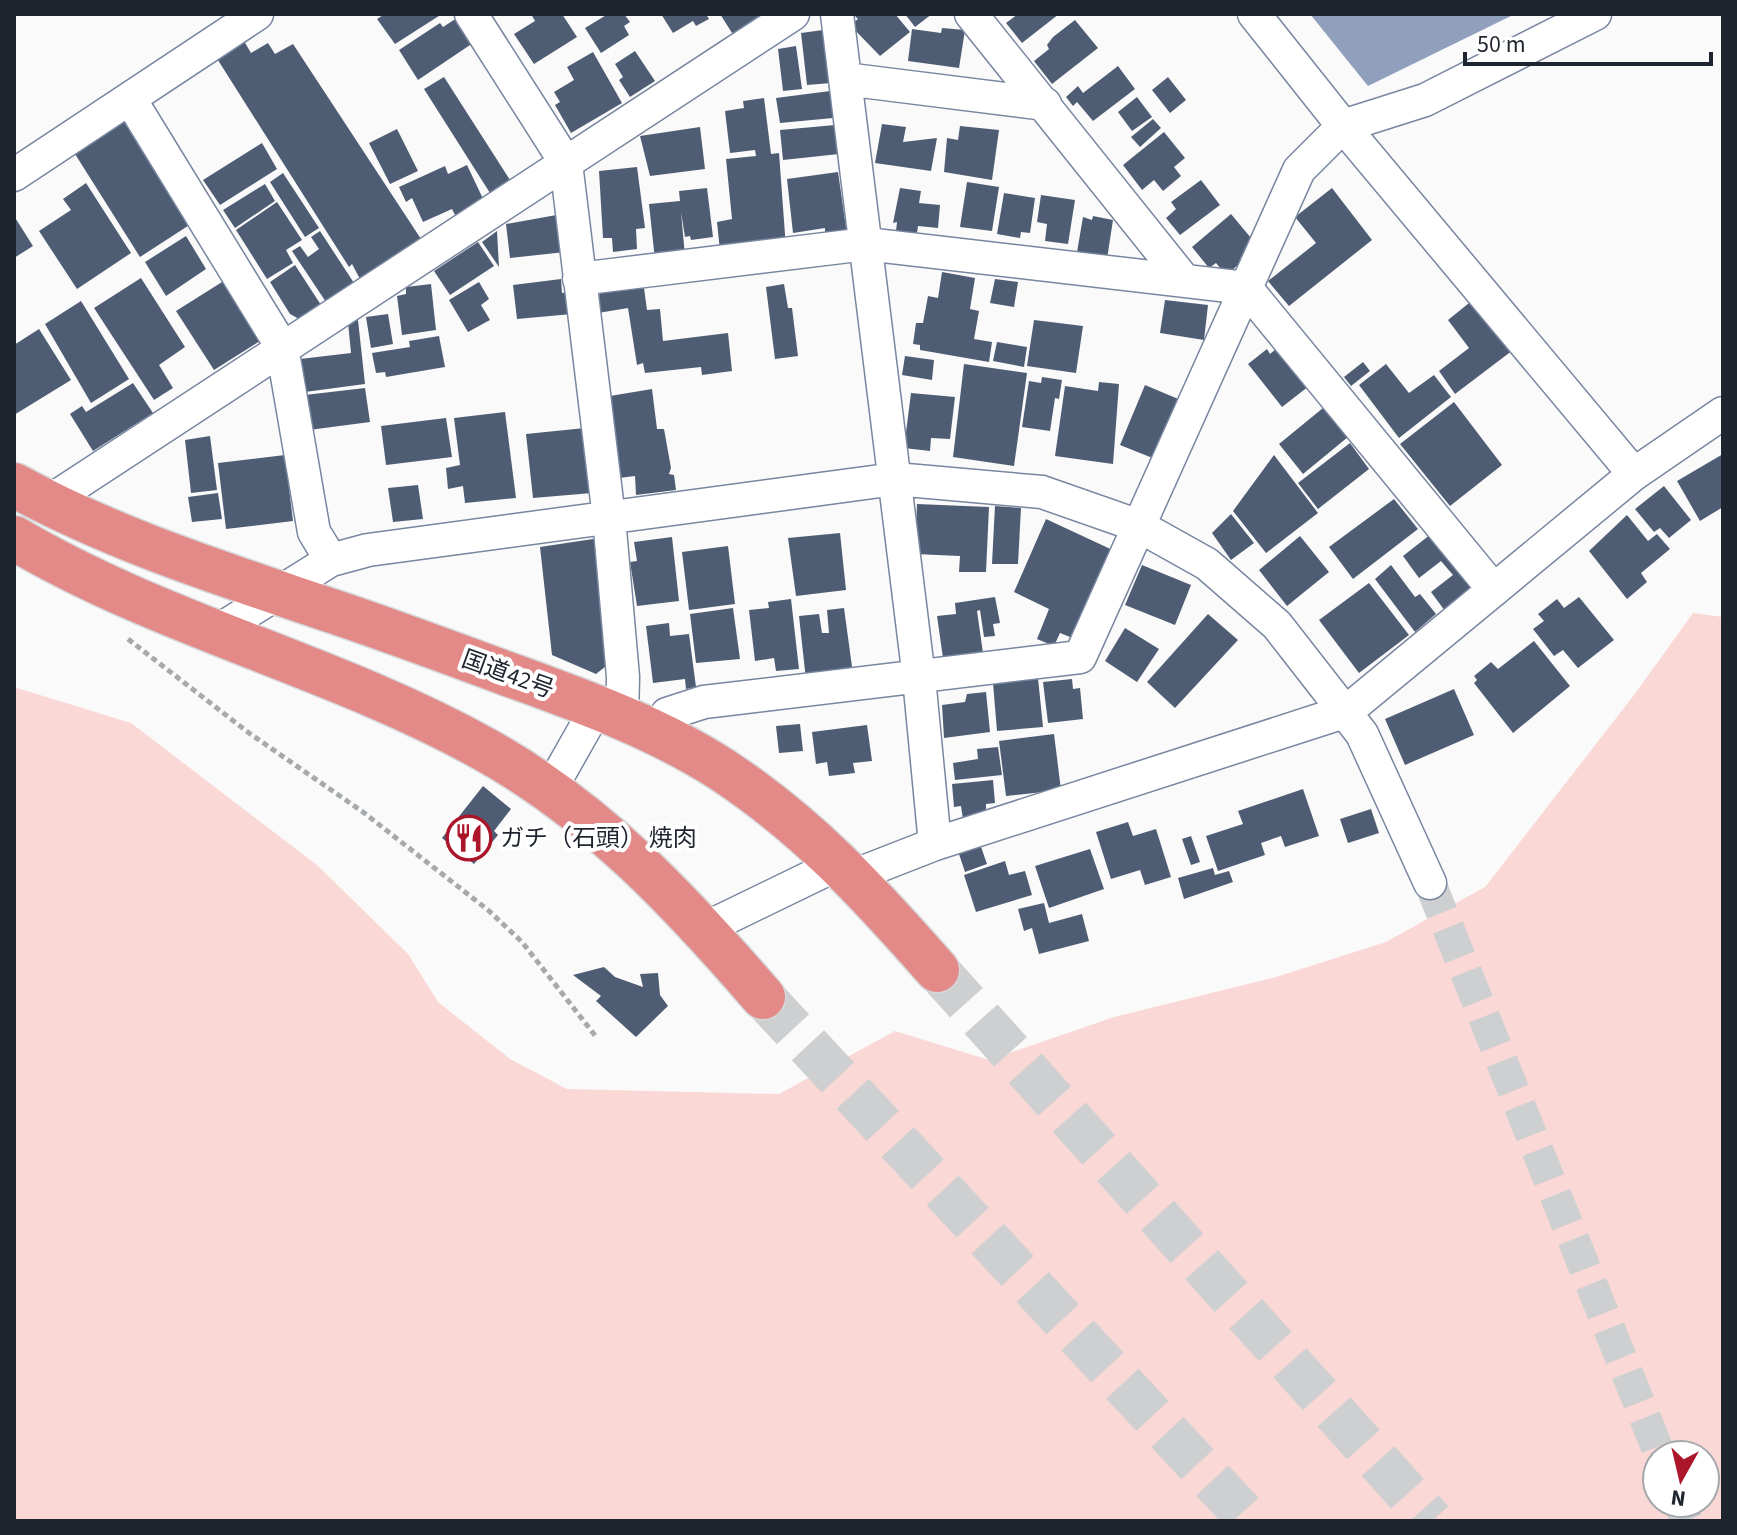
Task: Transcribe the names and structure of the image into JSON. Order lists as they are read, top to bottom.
{
  "streets": {
    "highway": ["国道42号"]
  },
  "places": {
    "restaurant": ["ガチ（石頭） 焼肉"]
  },
  "scale_bar": "50 m",
  "north": "bottom"
}
